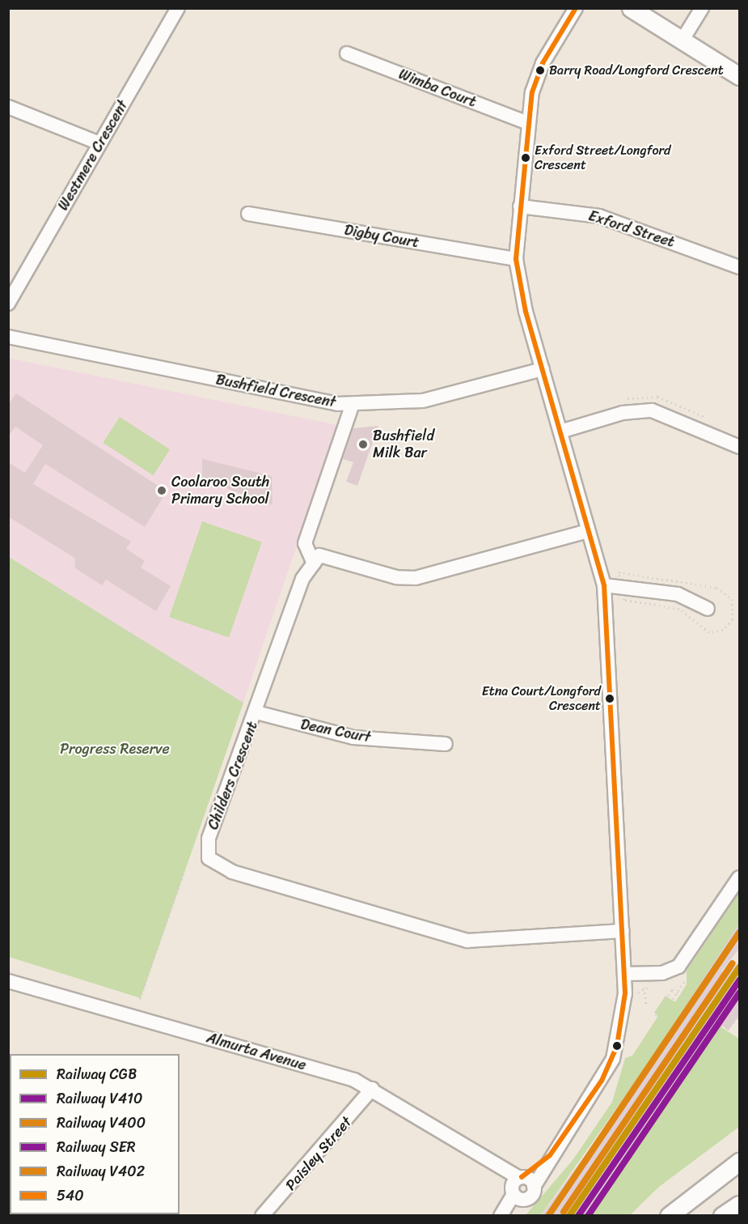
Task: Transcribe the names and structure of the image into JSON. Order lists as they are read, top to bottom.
{
  "streets": {
    "street": [
      "Wimba Court",
      "Westmere Crescent",
      "Exford Street",
      "Digby Court",
      "Bushfield Crescent",
      "Dean Court",
      "Childers Crescent",
      "Almurta Avenue",
      "Paisley Street"
    ]
  },
  "crossings": [
    ["Dean Court", "Childers Crescent"],
    ["Almurta Avenue", "Paisley Street"]
  ],
  "parks": ["Progress Reserve"],
  "places": [
    "Barry Road/Longford Crescent",
    "Exford Street/Longford Crescent",
    "Bushfield Milk Bar",
    "Coolaroo South Primary School",
    "Etna Court/Longford Crescent"
  ],
  "lines": [
    "transit line 540",
    "rail line V402",
    "rail line V400",
    "rail line CGB",
    "rail line V410",
    "rail line SER"
  ],
  "legend": [
    "Railway CGB",
    "Railway V410",
    "Railway V400",
    "Railway SER",
    "Railway V402",
    "540"
  ]
}
